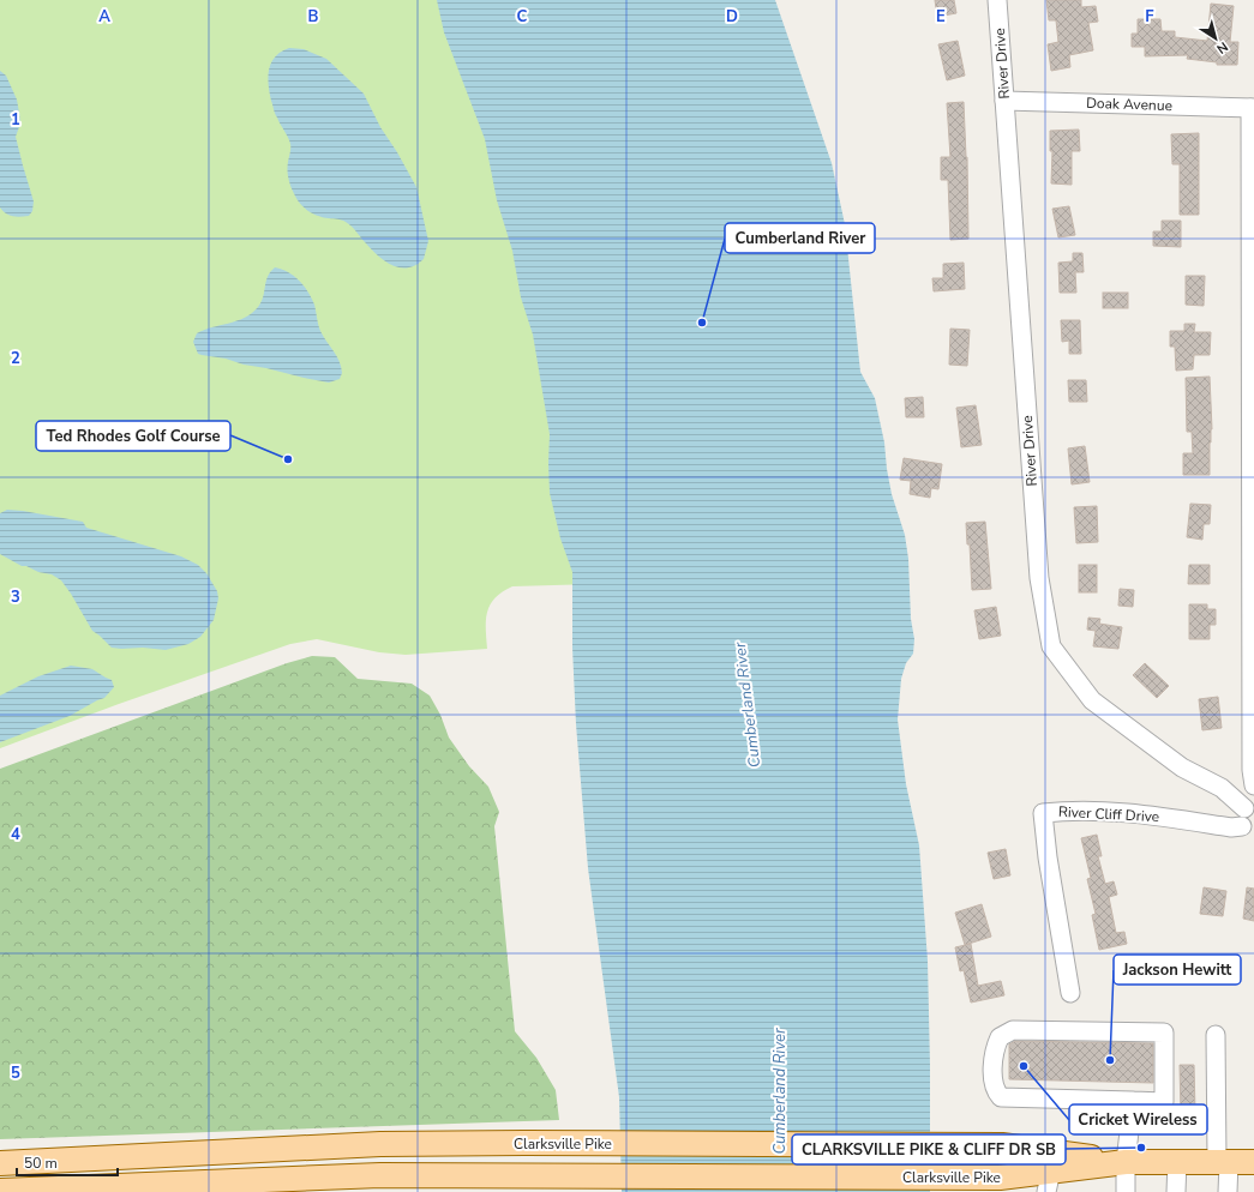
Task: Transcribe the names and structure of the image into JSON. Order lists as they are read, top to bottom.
{
  "streets": {
    "main road": ["Clarksville Pike"],
    "street": ["River Drive", "Doak Avenue", "River Cliff Drive"]
  },
  "crossings": [
    ["River Drive", "Doak Avenue"]
  ],
  "water": ["Cumberland River"],
  "places": [
    "Cumberland River",
    "Ted Rhodes Golf Course",
    "Jackson Hewitt",
    "Cricket Wireless",
    "CLARKSVILLE PIKE & CLIFF DR SB"
  ],
  "scale_bar": "50 m",
  "north": "bottom right",
  "grid": {
    "columns": [
      "A",
      "B",
      "C",
      "D",
      "E",
      "F"
    ],
    "rows": [
      "1",
      "2",
      "3",
      "4",
      "5"
    ]
  }
}
